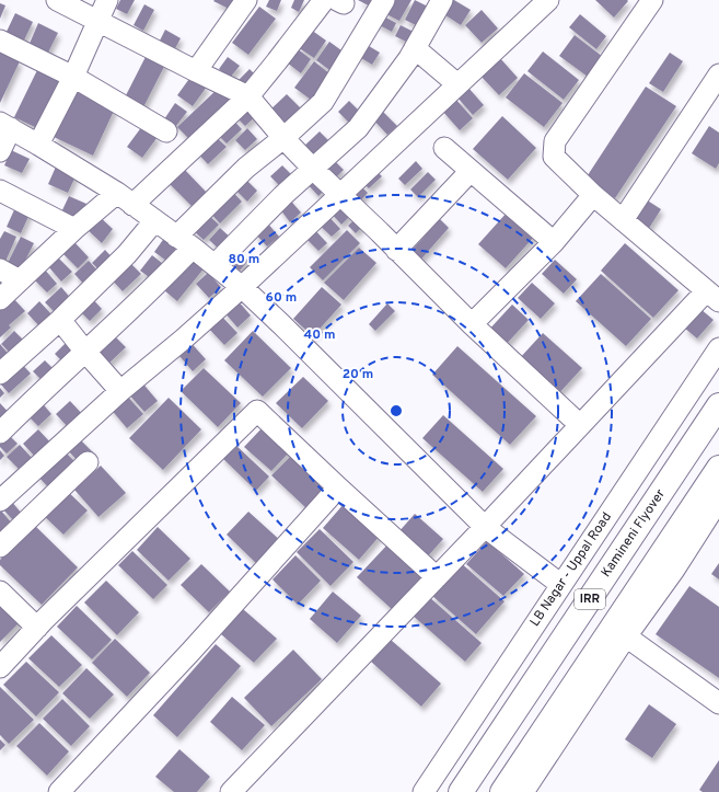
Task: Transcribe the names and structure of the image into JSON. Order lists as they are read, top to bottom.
{
  "streets": {
    "highway": ["Kamineni Flyover", "IRR"],
    "street": ["LB Nagar - Uppal Road"]
  },
  "rings": [
    "80 m",
    "60 m",
    "40 m",
    "20 m"
  ]
}
